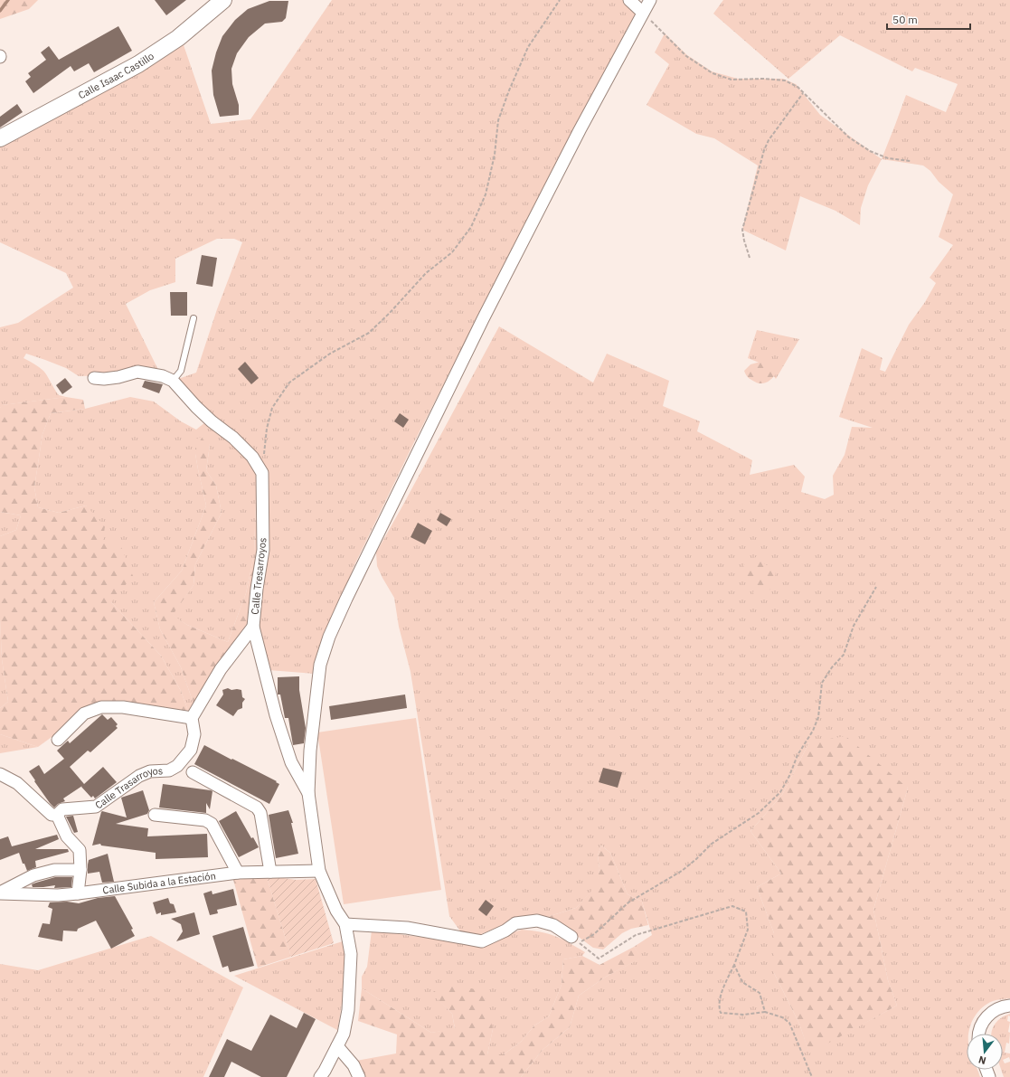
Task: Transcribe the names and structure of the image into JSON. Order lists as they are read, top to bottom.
{
  "streets": {
    "street": [
      "Calle Isaac Castillo",
      "Calle Tresarroyos",
      "Calle Trasarroyos",
      "Calle Subida a la Estación"
    ]
  },
  "scale_bar": "50 m",
  "north": "bottom"
}
